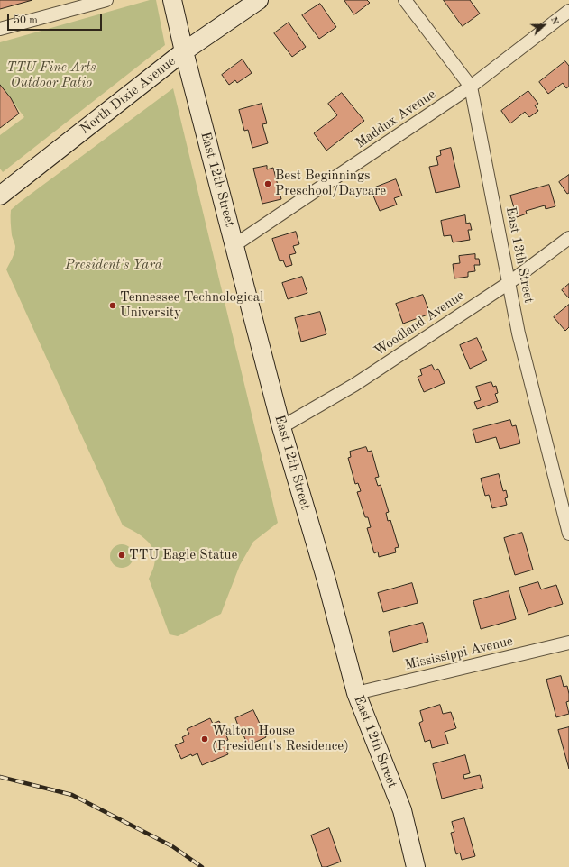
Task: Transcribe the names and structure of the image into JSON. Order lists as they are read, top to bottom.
{
  "streets": {
    "street": [
      "North Dixie Avenue",
      "Maddux Avenue",
      "East 12th Street",
      "East 13th Street",
      "Woodland Avenue",
      "Mississippi Avenue"
    ]
  },
  "crossings": [
    ["North Dixie Avenue", "East 12th Street"],
    ["Maddux Avenue", "East 12th Street"],
    ["Maddux Avenue", "East 13th Street"],
    ["East 12th Street", "Woodland Avenue"],
    ["East 12th Street", "Mississippi Avenue"],
    ["East 13th Street", "Woodland Avenue"]
  ],
  "parks": ["TTU Fine Arts Outdoor Patio", "President's Yard"],
  "places": [
    "Best Beginnings Preschool/Daycare",
    "Tennessee Technological University",
    "TTU Eagle Statue",
    "Walton House (President's Residence)"
  ],
  "scale_bar": "50 m",
  "north": "right"
}
